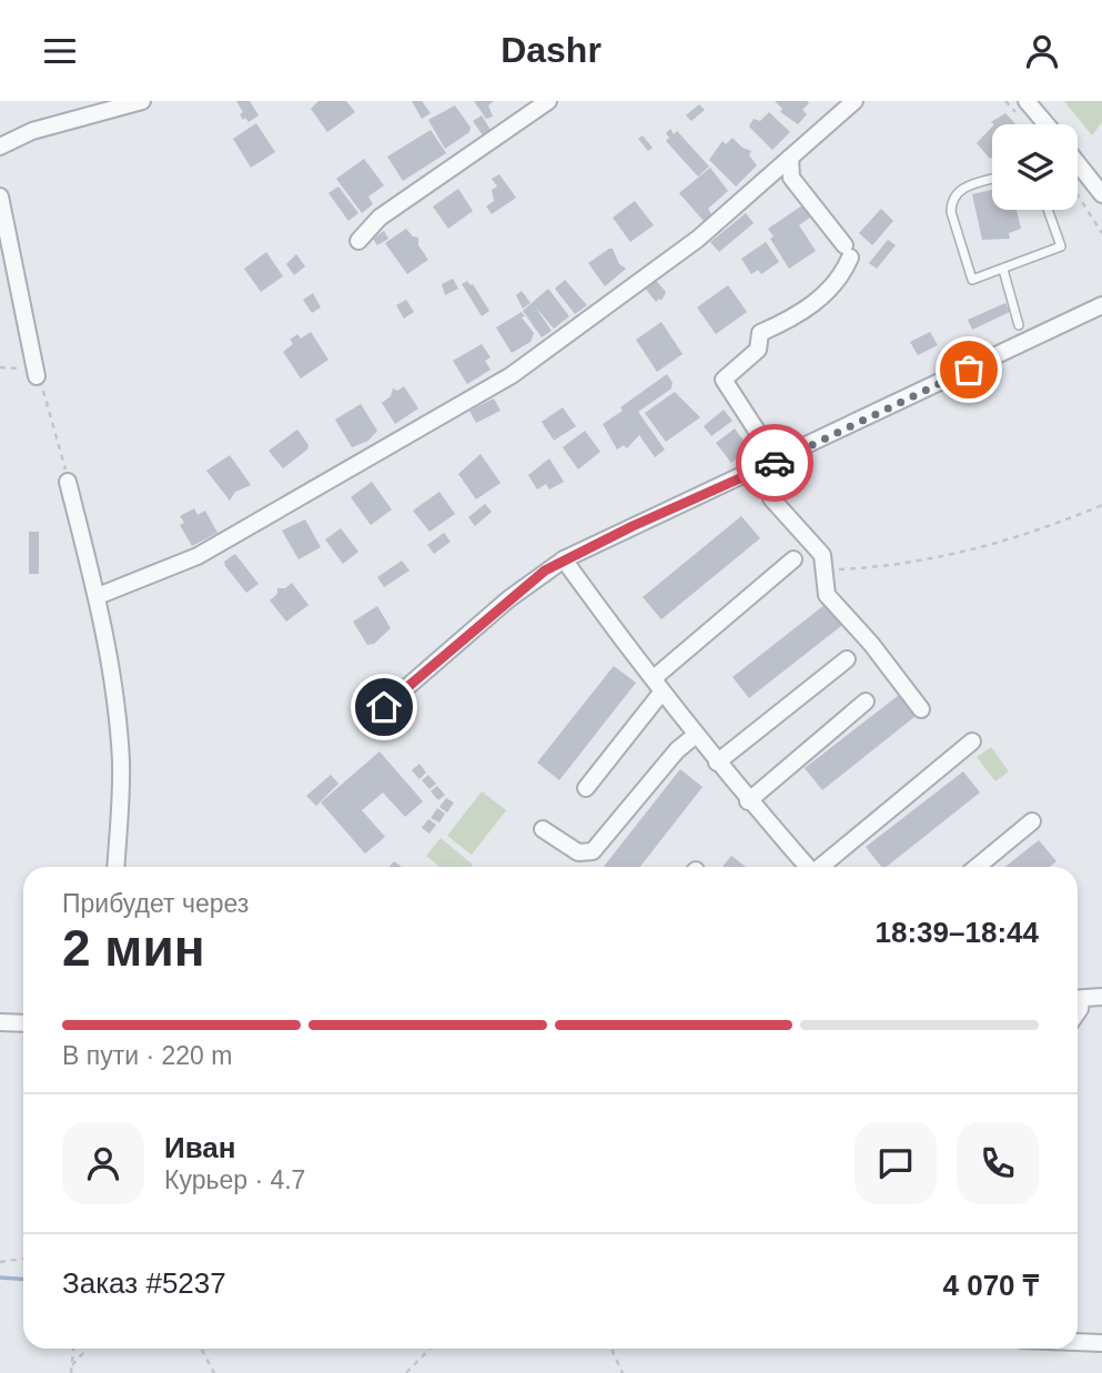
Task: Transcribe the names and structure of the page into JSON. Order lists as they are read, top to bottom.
{
  "page": {
    "header": "Dashr",
    "heading": ["2 мин", "Прибудет через", "18:39–18:44"],
    "panel": [
      "Иван",
      "Курьер · 4.7",
      "Заказ #5237",
      "4 070 ₸"
    ],
    "bar": "В пути · 220 m"
  }
}
